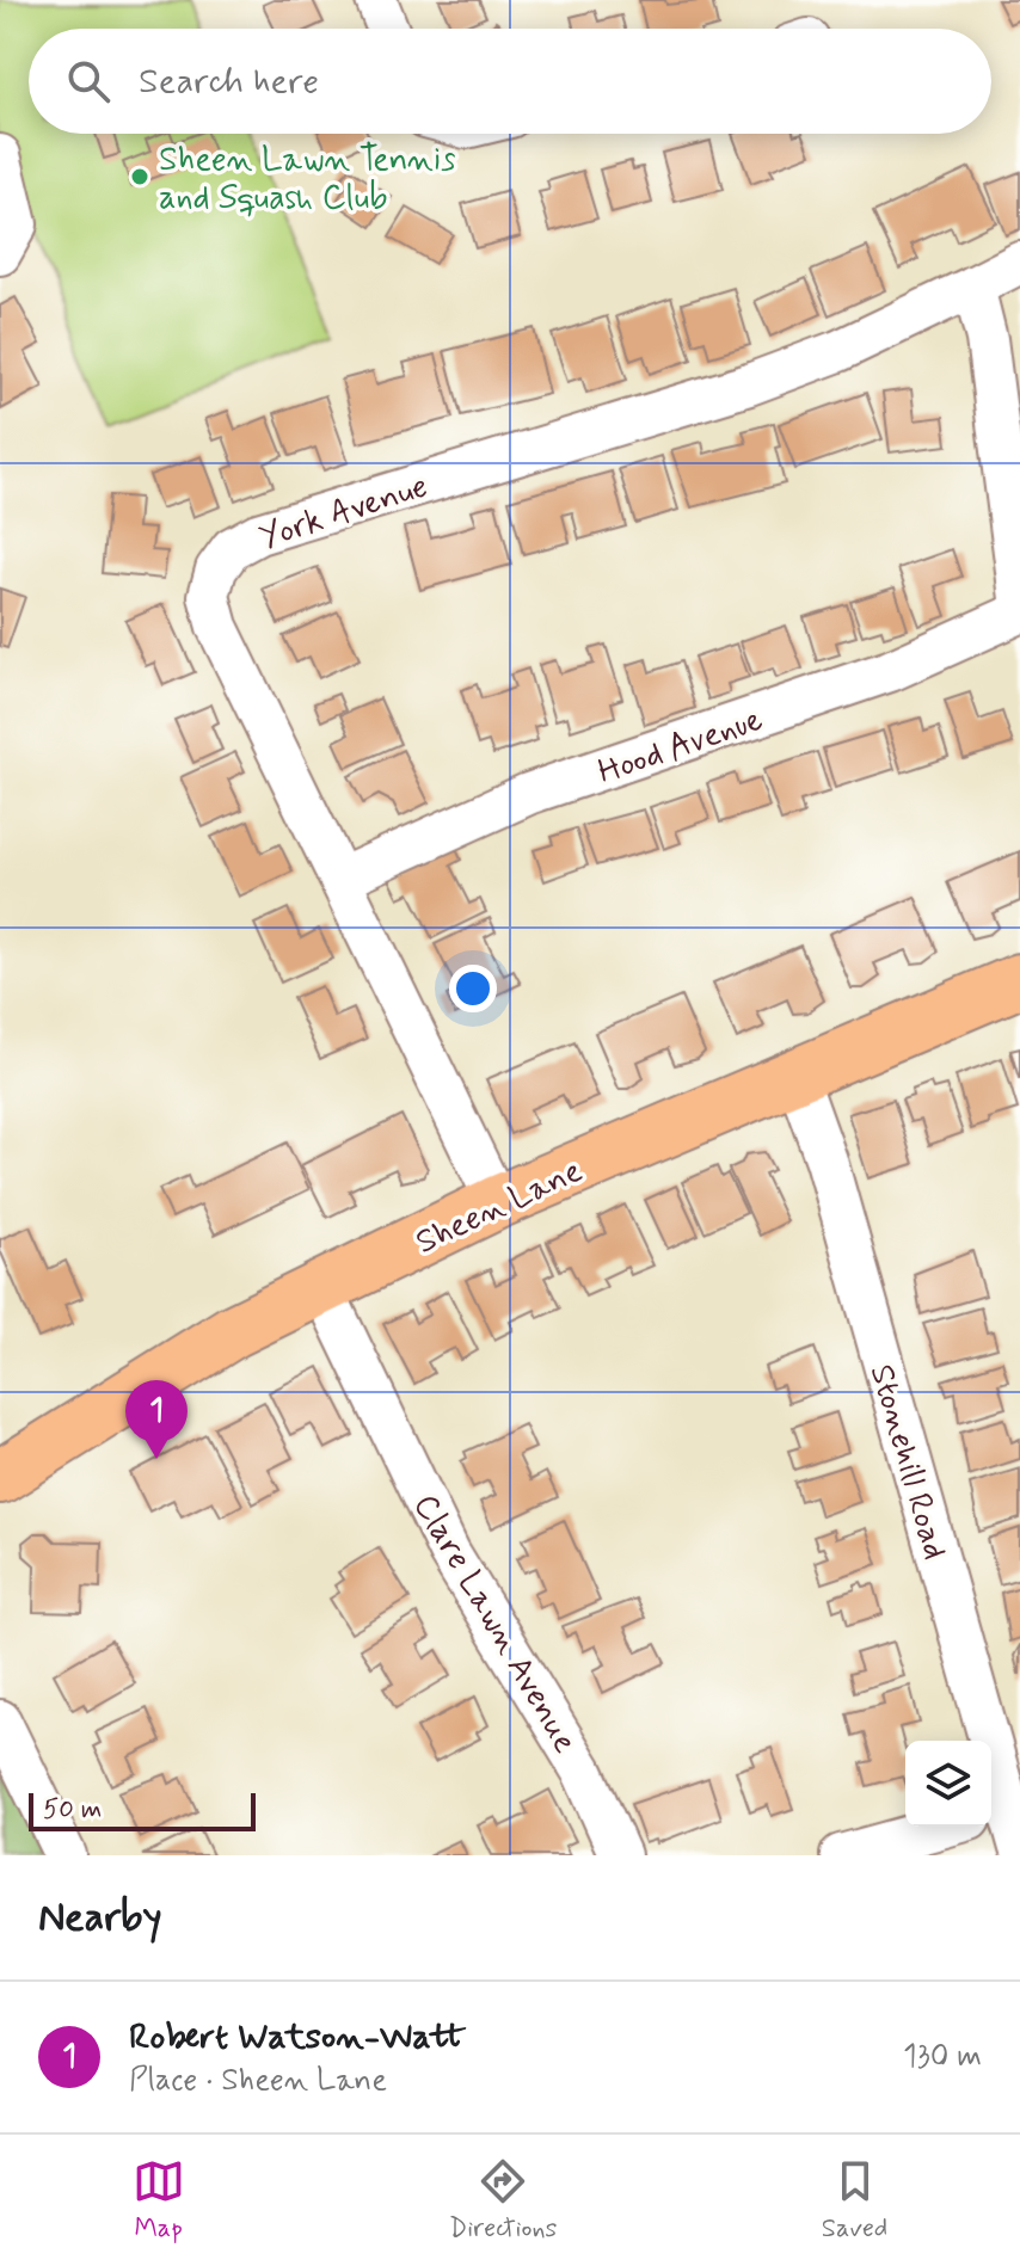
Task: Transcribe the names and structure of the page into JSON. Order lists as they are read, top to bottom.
{
  "streets": {
    "main road": ["Sheen Lane"],
    "street": [
      "York Avenue",
      "Hood Avenue",
      "Stonehill Road",
      "Clare Lawn Avenue"
    ]
  },
  "crossings": [
    ["York Avenue", "Hood Avenue"],
    ["York Avenue", "Sheen Lane"],
    ["Sheen Lane", "Stonehill Road"],
    ["Sheen Lane", "Clare Lawn Avenue"]
  ],
  "places": ["Sheen Lawn Tennis and Squash Club"],
  "scale_bar": "50 m",
  "page": {
    "search": "Search here",
    "pins": "1",
    "scale": "50 m",
    "heading": "Nearby",
    "list": [
      {
        "mark": "1",
        "name": "Robert Watson-Watt",
        "note": "Place · Sheen Lane",
        "value": "130 m"
      }
    ],
    "nav": ["Map", "Directions", "Saved"]
  }
}
